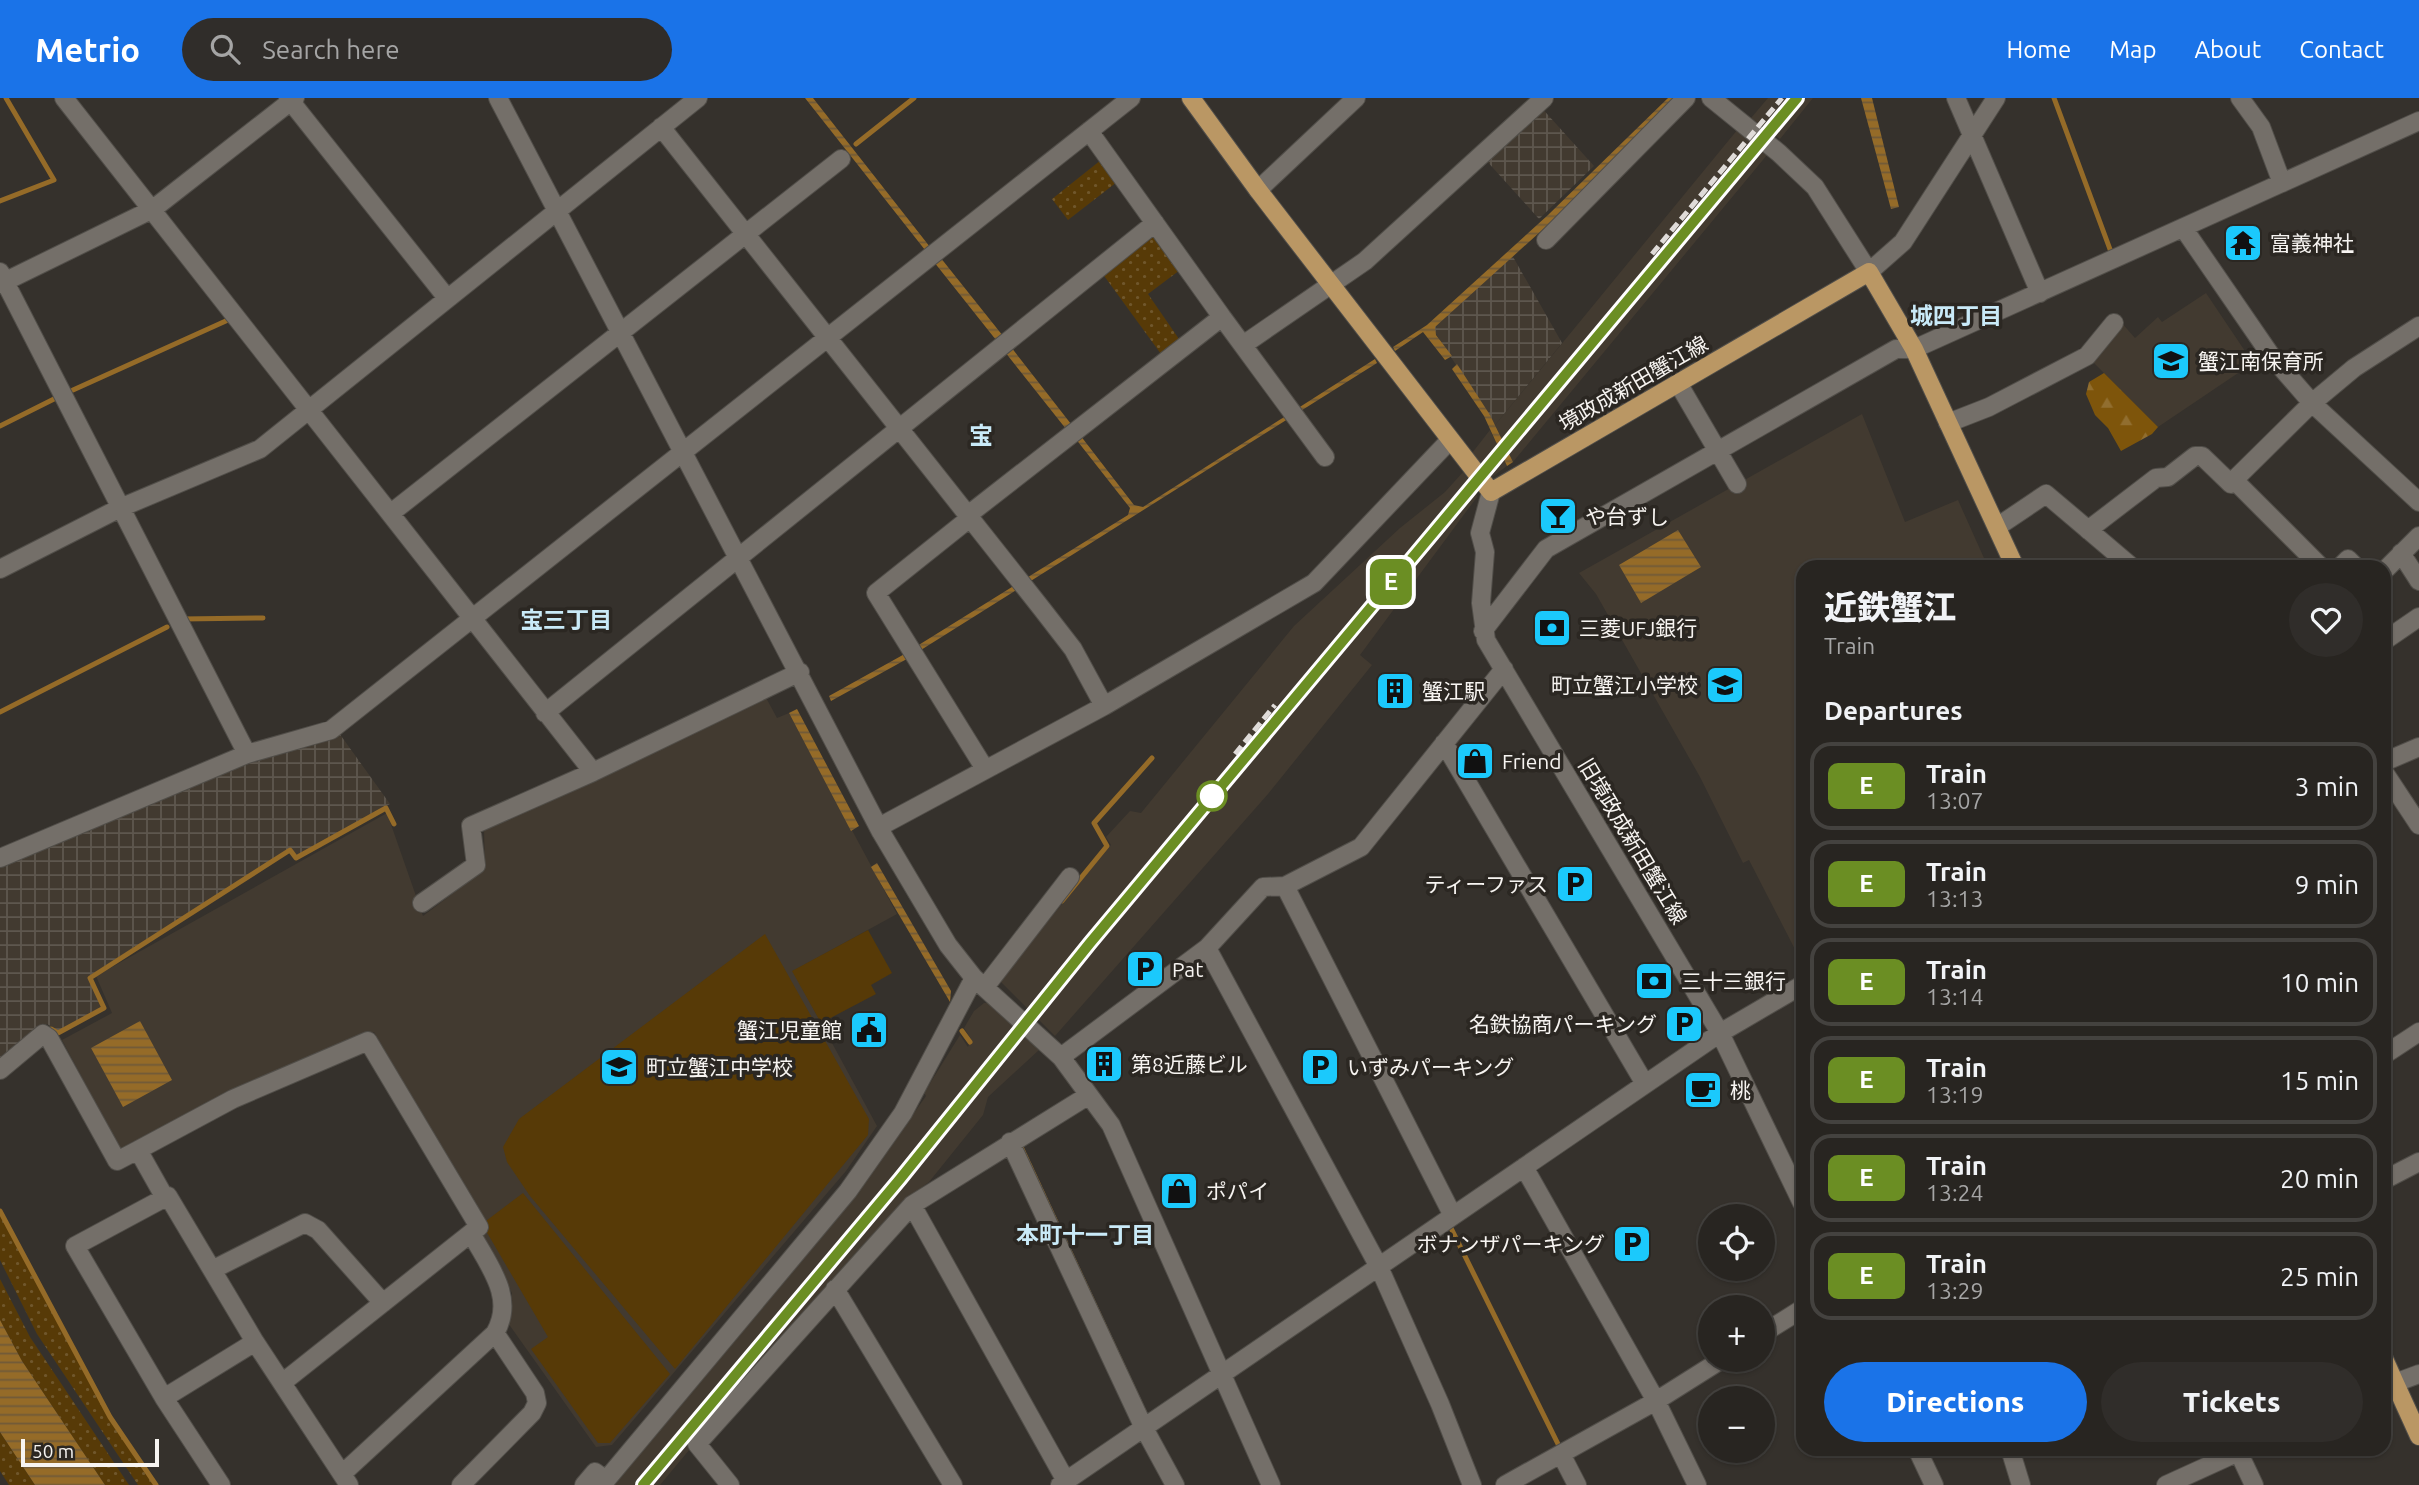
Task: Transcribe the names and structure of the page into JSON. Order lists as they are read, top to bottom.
{
  "streets": {
    "main road": ["境政成新田蟹江線"],
    "street": ["旧境政成新田蟹江線"]
  },
  "districts": [
    "城四丁目",
    "宝",
    "宝三丁目",
    "本町十一丁目"
  ],
  "places": {
    "temple": ["富義神社"],
    "school or university": ["蟹江南保育所", "町立蟹江小学校", "町立蟹江中学校"],
    "bar": ["や台ずし"],
    "bank": ["三菱UFJ銀行", "三十三銀行"],
    "building": ["蟹江駅", "第8近藤ビル"],
    "shop": ["Friend", "ポパイ"],
    "parking": [
      "ティーファス",
      "Pat",
      "名鉄協商パーキング",
      "いずみパーキング",
      "ボナンザパーキング"
    ],
    "public building": ["蟹江児童館"],
    "cafe": ["桃"]
  },
  "scale_bar": "50 m",
  "page": {
    "header": "Metrio",
    "search": "Search here",
    "nav": [
      "Home",
      "Map",
      "About",
      "Contact"
    ],
    "on_map": "E",
    "heading": [
      ["近鉄蟹江", "Train"],
      "Departures"
    ],
    "list": [
      {
        "mark": "E",
        "name": "Train",
        "note": "13:07",
        "value": "3 min"
      },
      {
        "mark": "E",
        "name": "Train",
        "note": "13:13",
        "value": "9 min"
      },
      {
        "mark": "E",
        "name": "Train",
        "note": "13:14",
        "value": "10 min"
      },
      {
        "mark": "E",
        "name": "Train",
        "note": "13:19",
        "value": "15 min"
      },
      {
        "mark": "E",
        "name": "Train",
        "note": "13:24",
        "value": "20 min"
      },
      {
        "mark": "E",
        "name": "Train",
        "note": "13:29",
        "value": "25 min"
      }
    ],
    "map_buttons": ["+", "−"],
    "buttons": ["Directions", "Tickets"],
    "scale": "50 m"
  }
}
